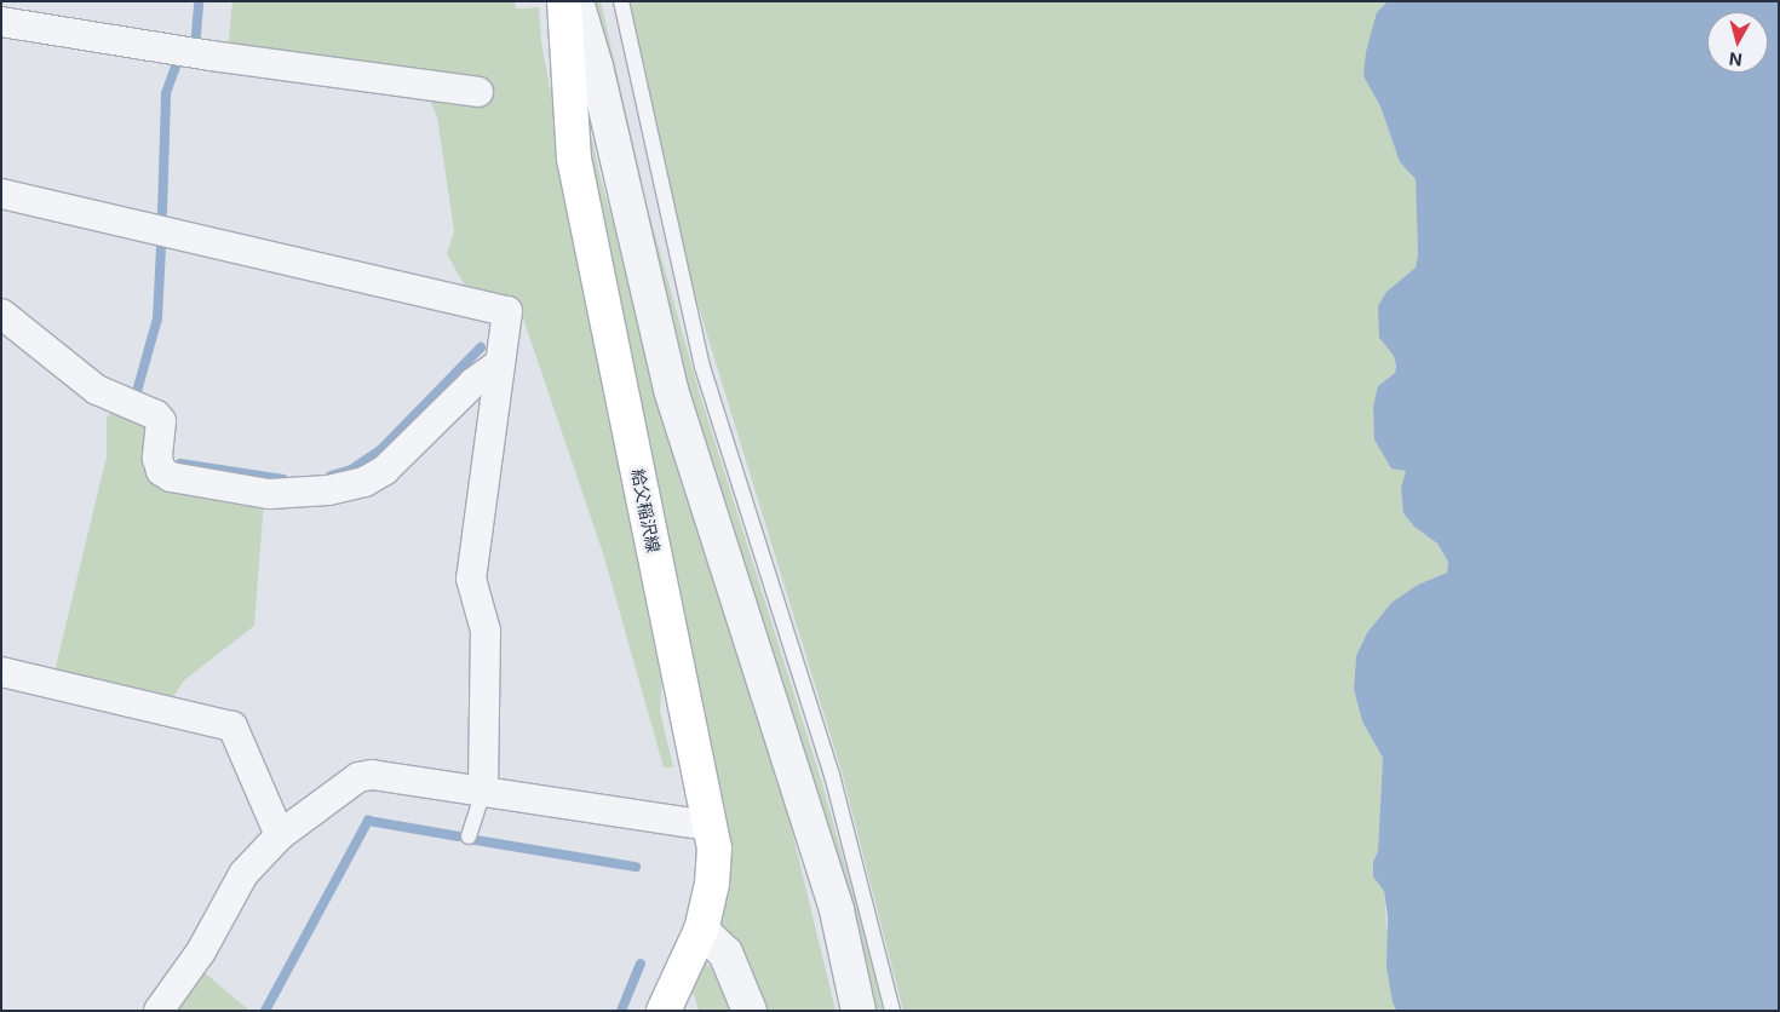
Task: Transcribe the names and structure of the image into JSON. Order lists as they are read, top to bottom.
{
  "streets": {
    "main road": ["給父稲沢線"]
  },
  "north": "bottom"
}
